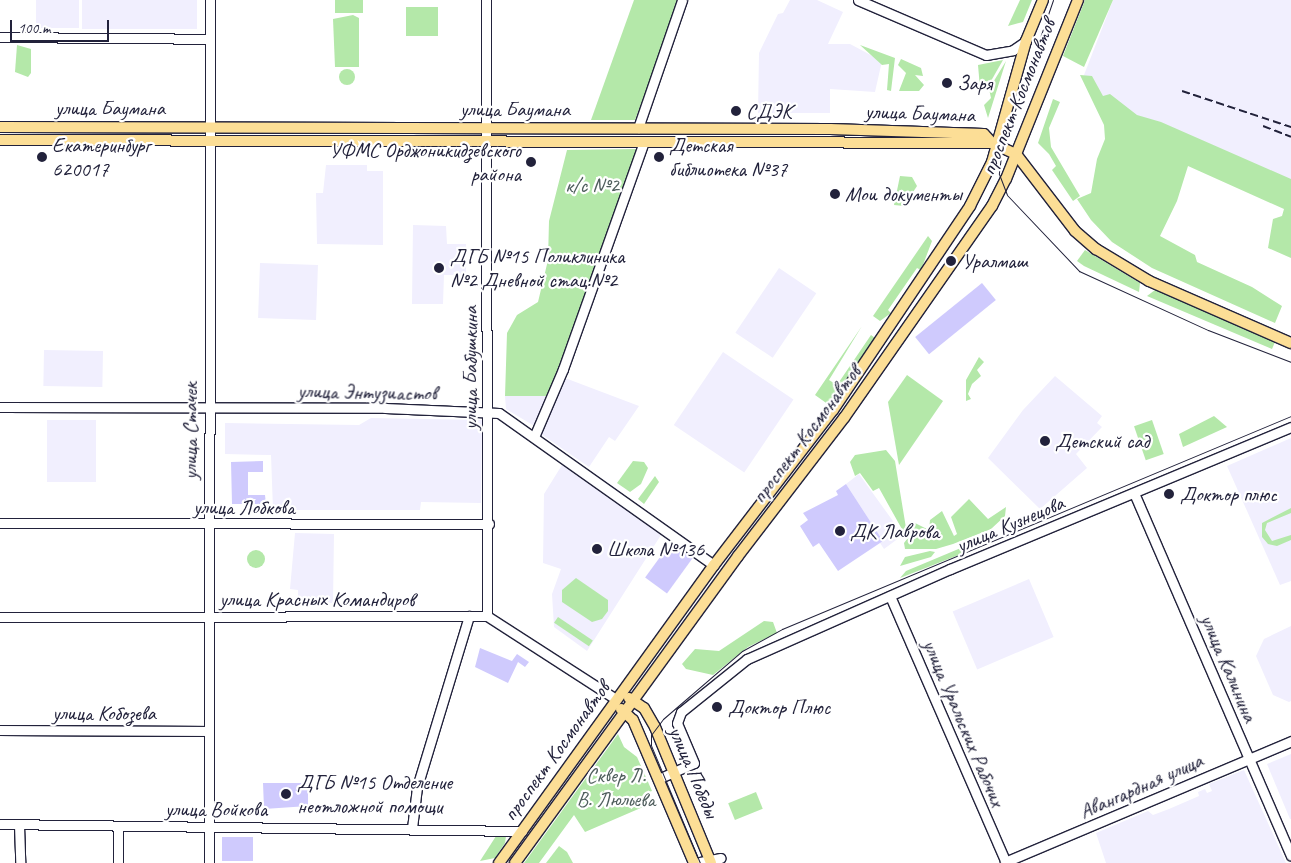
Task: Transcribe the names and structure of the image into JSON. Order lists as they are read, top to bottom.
{
  "streets": {
    "main road": ["проспект Космонавтов", "улица Баумана", "улица Победы"],
    "street": [
      "улица Бабушкина",
      "улица Энтузиастов",
      "улица Стачек",
      "улица Лобкова",
      "улица Кузнецова",
      "улица Красных Командиров",
      "улица Калинина",
      "улица Кобозева",
      "улица Уральских Рабочих",
      "Авангардная улица",
      "улица Войкова"
    ]
  },
  "crossings": [
    ["проспект Космонавтов", "улица Баумана"],
    ["проспект Космонавтов", "улица Энтузиастов"],
    ["проспект Космонавтов", "улица Победы"],
    ["проспект Космонавтов", "улица Войкова"],
    ["улица Баумана", "улица Бабушкина"],
    ["улица Баумана", "улица Стачек"],
    ["улица Бабушкина", "улица Энтузиастов"],
    ["улица Бабушкина", "улица Лобкова"],
    ["улица Бабушкина", "улица Красных Командиров"],
    ["улица Энтузиастов", "улица Стачек"],
    ["улица Стачек", "улица Лобкова"],
    ["улица Стачек", "улица Красных Командиров"],
    ["улица Стачек", "улица Кобозева"],
    ["улица Стачек", "улица Войкова"],
    ["улица Кузнецова", "улица Калинина"],
    ["улица Кузнецова", "улица Уральских Рабочих"],
    ["улица Кузнецова", "улица Победы"],
    ["улица Калинина", "Авангардная улица"],
    ["улица Уральских Рабочих", "Авангардная улица"]
  ],
  "parks": ["к/с №2", "Сквер Л. В. Люльева"],
  "places": [
    "Заря",
    "СДЭК",
    "Екатеринбург 620017",
    "Детская библиотека №37",
    "УФМС Орджоникидзевского района",
    "Мои документы",
    "Уралмаш",
    "ДГБ №15 Поликлиника №2 Дневной стац.№2",
    "Детский сад",
    "Доктор плюс",
    "ДК Лаврова",
    "Школа №136",
    "Доктор Плюс",
    "ДГБ №15 Отделение неотложной помощи"
  ],
  "scale_bar": "100 m"
}
